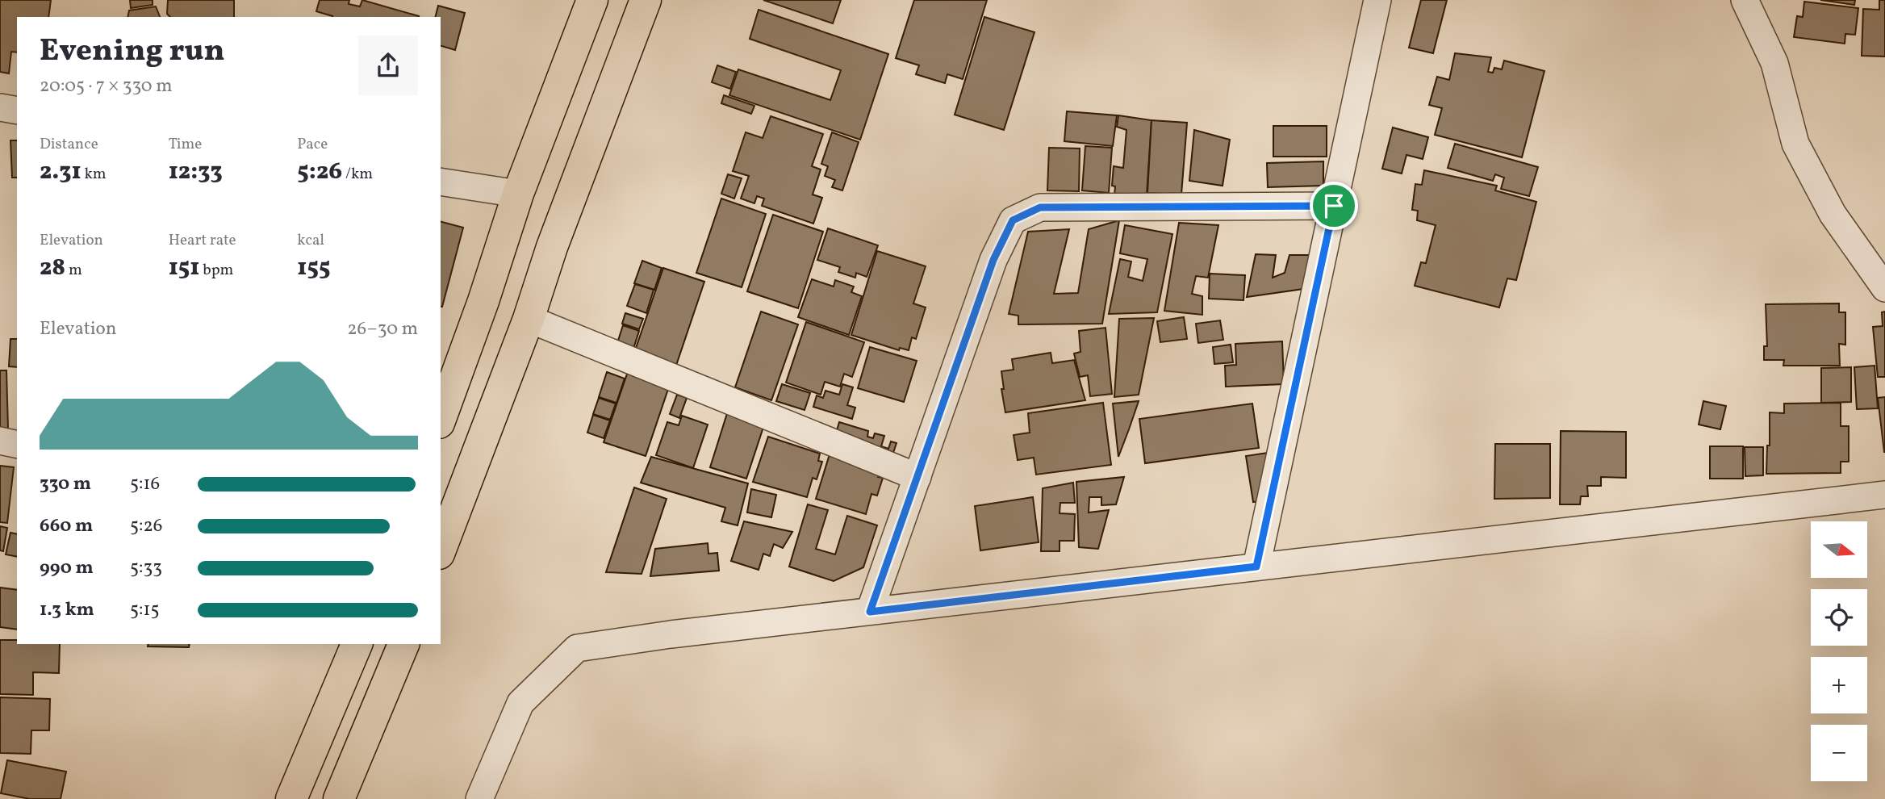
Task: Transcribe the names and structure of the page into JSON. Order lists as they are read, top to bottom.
{
  "north": "right",
  "page": {
    "heading": ["Evening run", "20:05 · 7 × 330 m"],
    "stats": [
      ["Distance", "2.31 km"],
      ["Time", "12:33"],
      ["Pace", "5:26 /km"],
      ["Elevation", "28 m"],
      ["Heart rate", "151 bpm"],
      ["kcal", "155"]
    ],
    "chart": ["Elevation", "26–30 m"],
    "list": [
      {
        "name": "330 m",
        "note": "5:16"
      },
      {
        "name": "660 m",
        "note": "5:26"
      },
      {
        "name": "990 m",
        "note": "5:33"
      },
      {
        "name": "1.3 km",
        "note": "5:15"
      }
    ],
    "map_buttons": ["+", "−"]
  }
}
